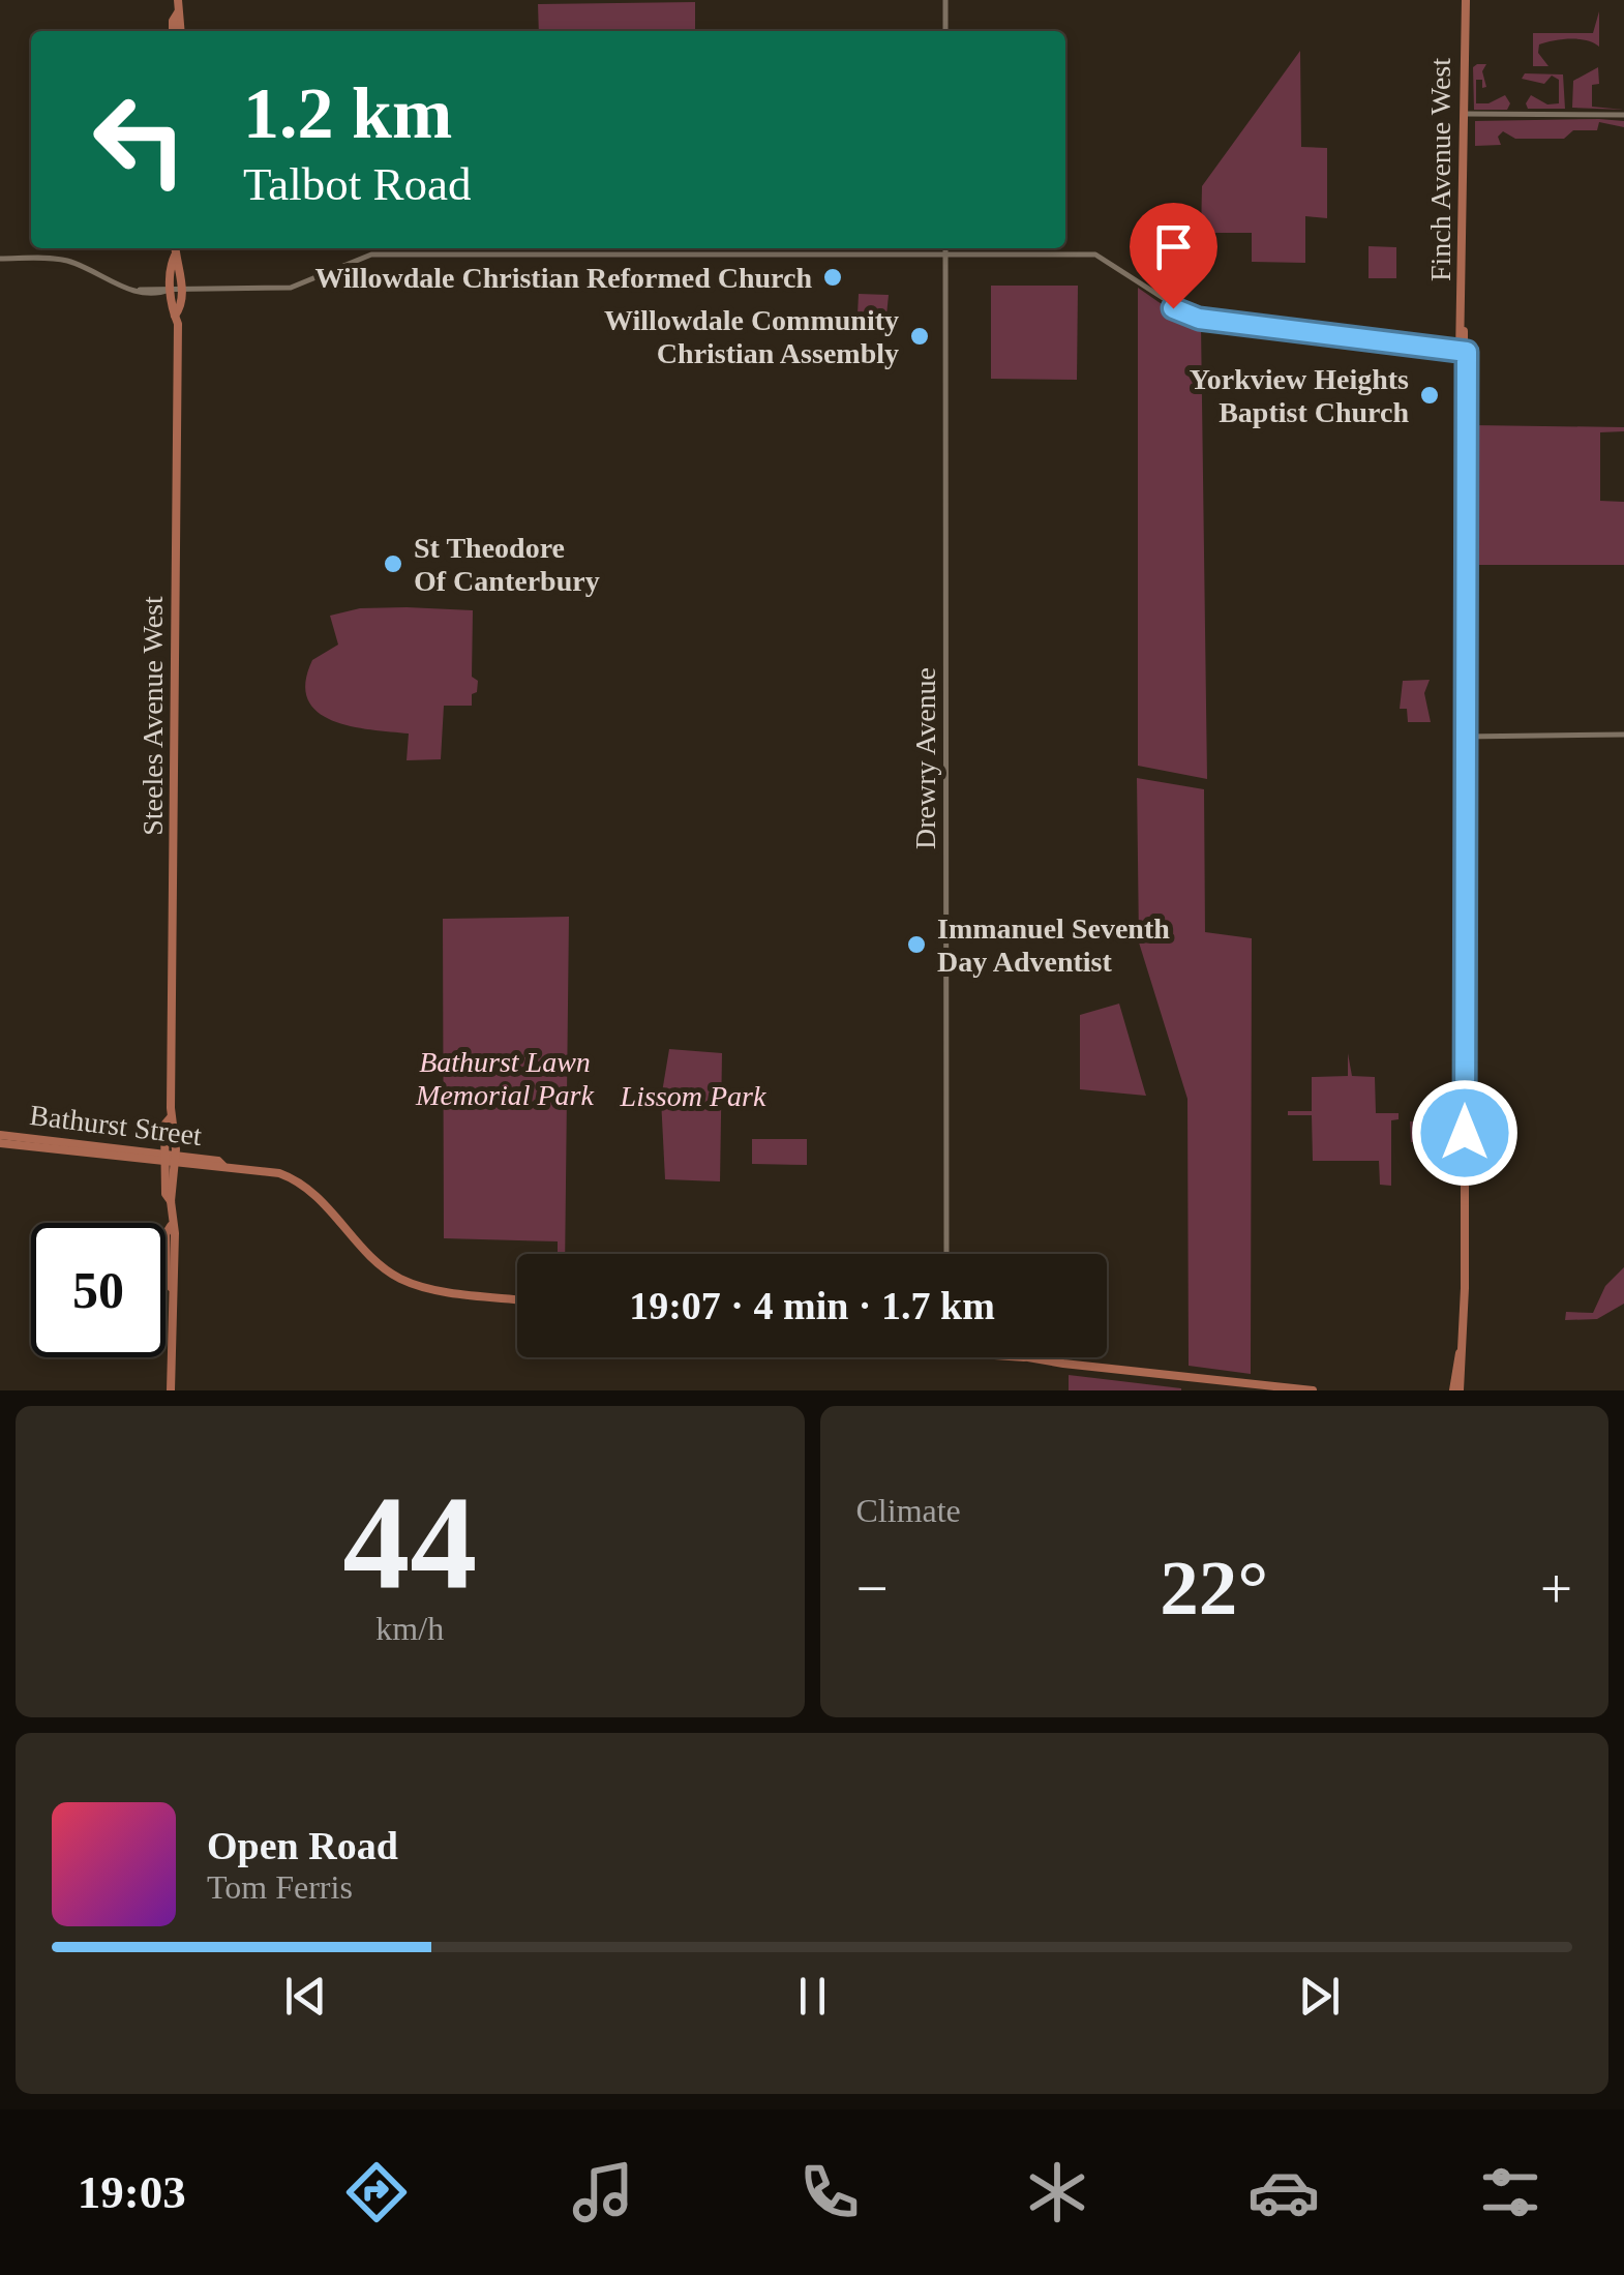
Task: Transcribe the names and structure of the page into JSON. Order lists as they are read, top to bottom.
{
  "streets": {
    "main road": ["Finch Avenue West", "Steeles Avenue West", "Bathurst Street"],
    "street": ["Drewry Avenue"]
  },
  "crossings": [
    ["Steeles Avenue West", "Bathurst Street"]
  ],
  "parks": ["Bathurst Lawn Memorial Park", "Lissom Park"],
  "places": [
    "Willowdale Christian Reformed Church",
    "Willowdale Community Christian Assembly",
    "Yorkview Heights Baptist Church",
    "St Theodore Of Canterbury",
    "Immanuel Seventh Day Adventist"
  ],
  "page": {
    "turn": ["1.2 km", "Talbot Road"],
    "limit": "50",
    "trip": "19:07 · 4 min · 1.7 km",
    "tile": [
      ["44", "km/h"],
      "Climate"
    ],
    "heat": ["−", "22°", "+"],
    "song": ["Open Road", "Tom Ferris"],
    "tabs": "19:03"
  }
}
